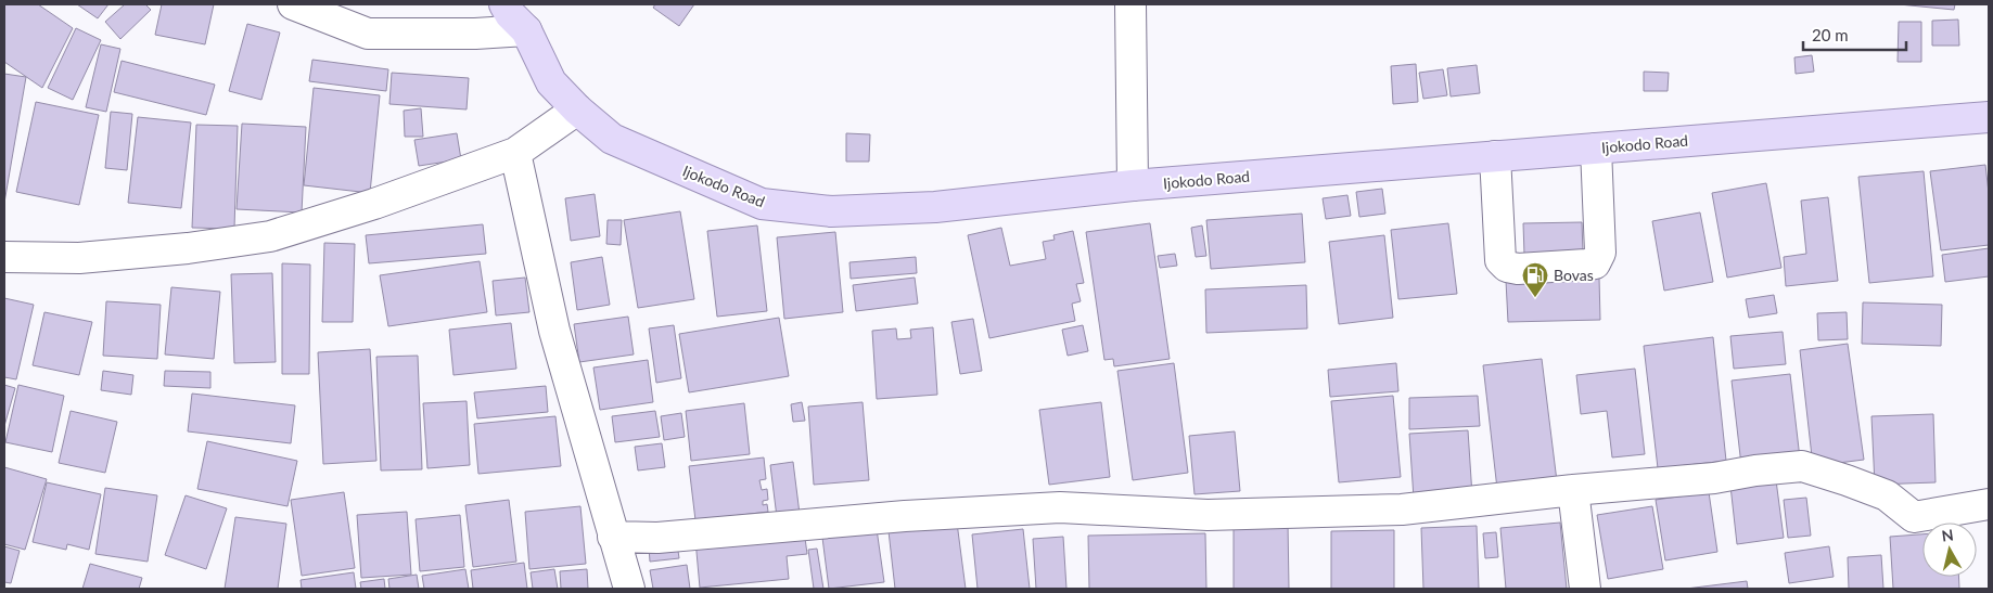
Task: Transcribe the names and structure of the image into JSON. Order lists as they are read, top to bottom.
{
  "streets": {
    "main road": ["Ijokodo Road"]
  },
  "places": {
    "fuel station": ["Bovas"]
  },
  "scale_bar": "20 m",
  "north": "top"
}
